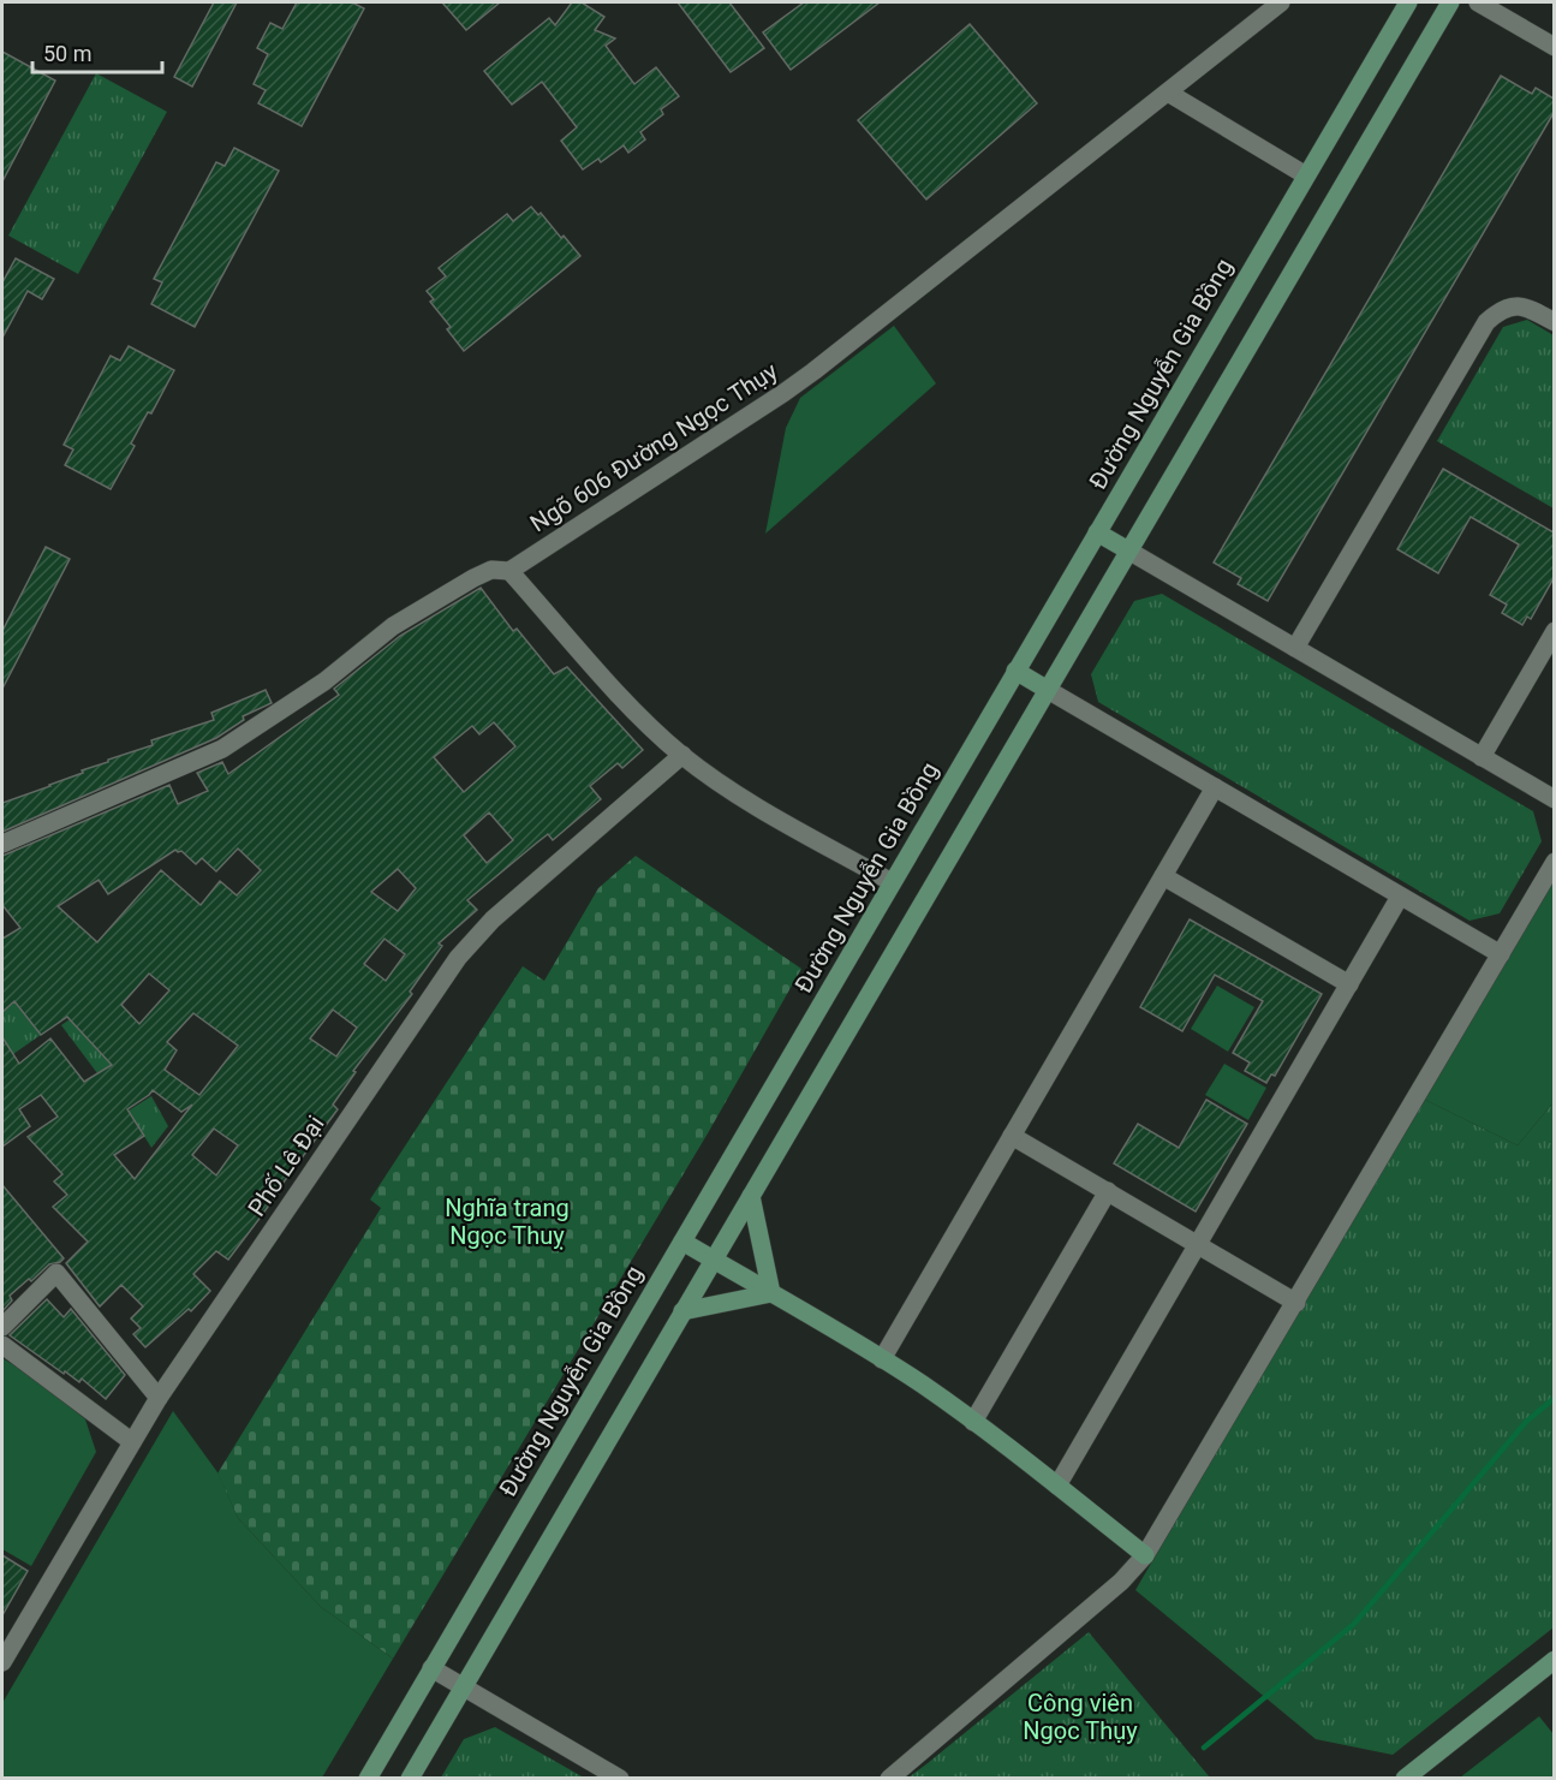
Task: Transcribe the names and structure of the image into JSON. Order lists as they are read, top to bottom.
{
  "streets": {
    "main road": ["Đường Nguyễn Gia Bồng"],
    "street": ["Ngõ 606 Đường Ngọc Thụy", "Phố Lê Đại"]
  },
  "parks": ["Nghĩa trang Ngọc Thuỵ", "Công viên Ngọc Thụy"],
  "scale_bar": "50 m"
}
